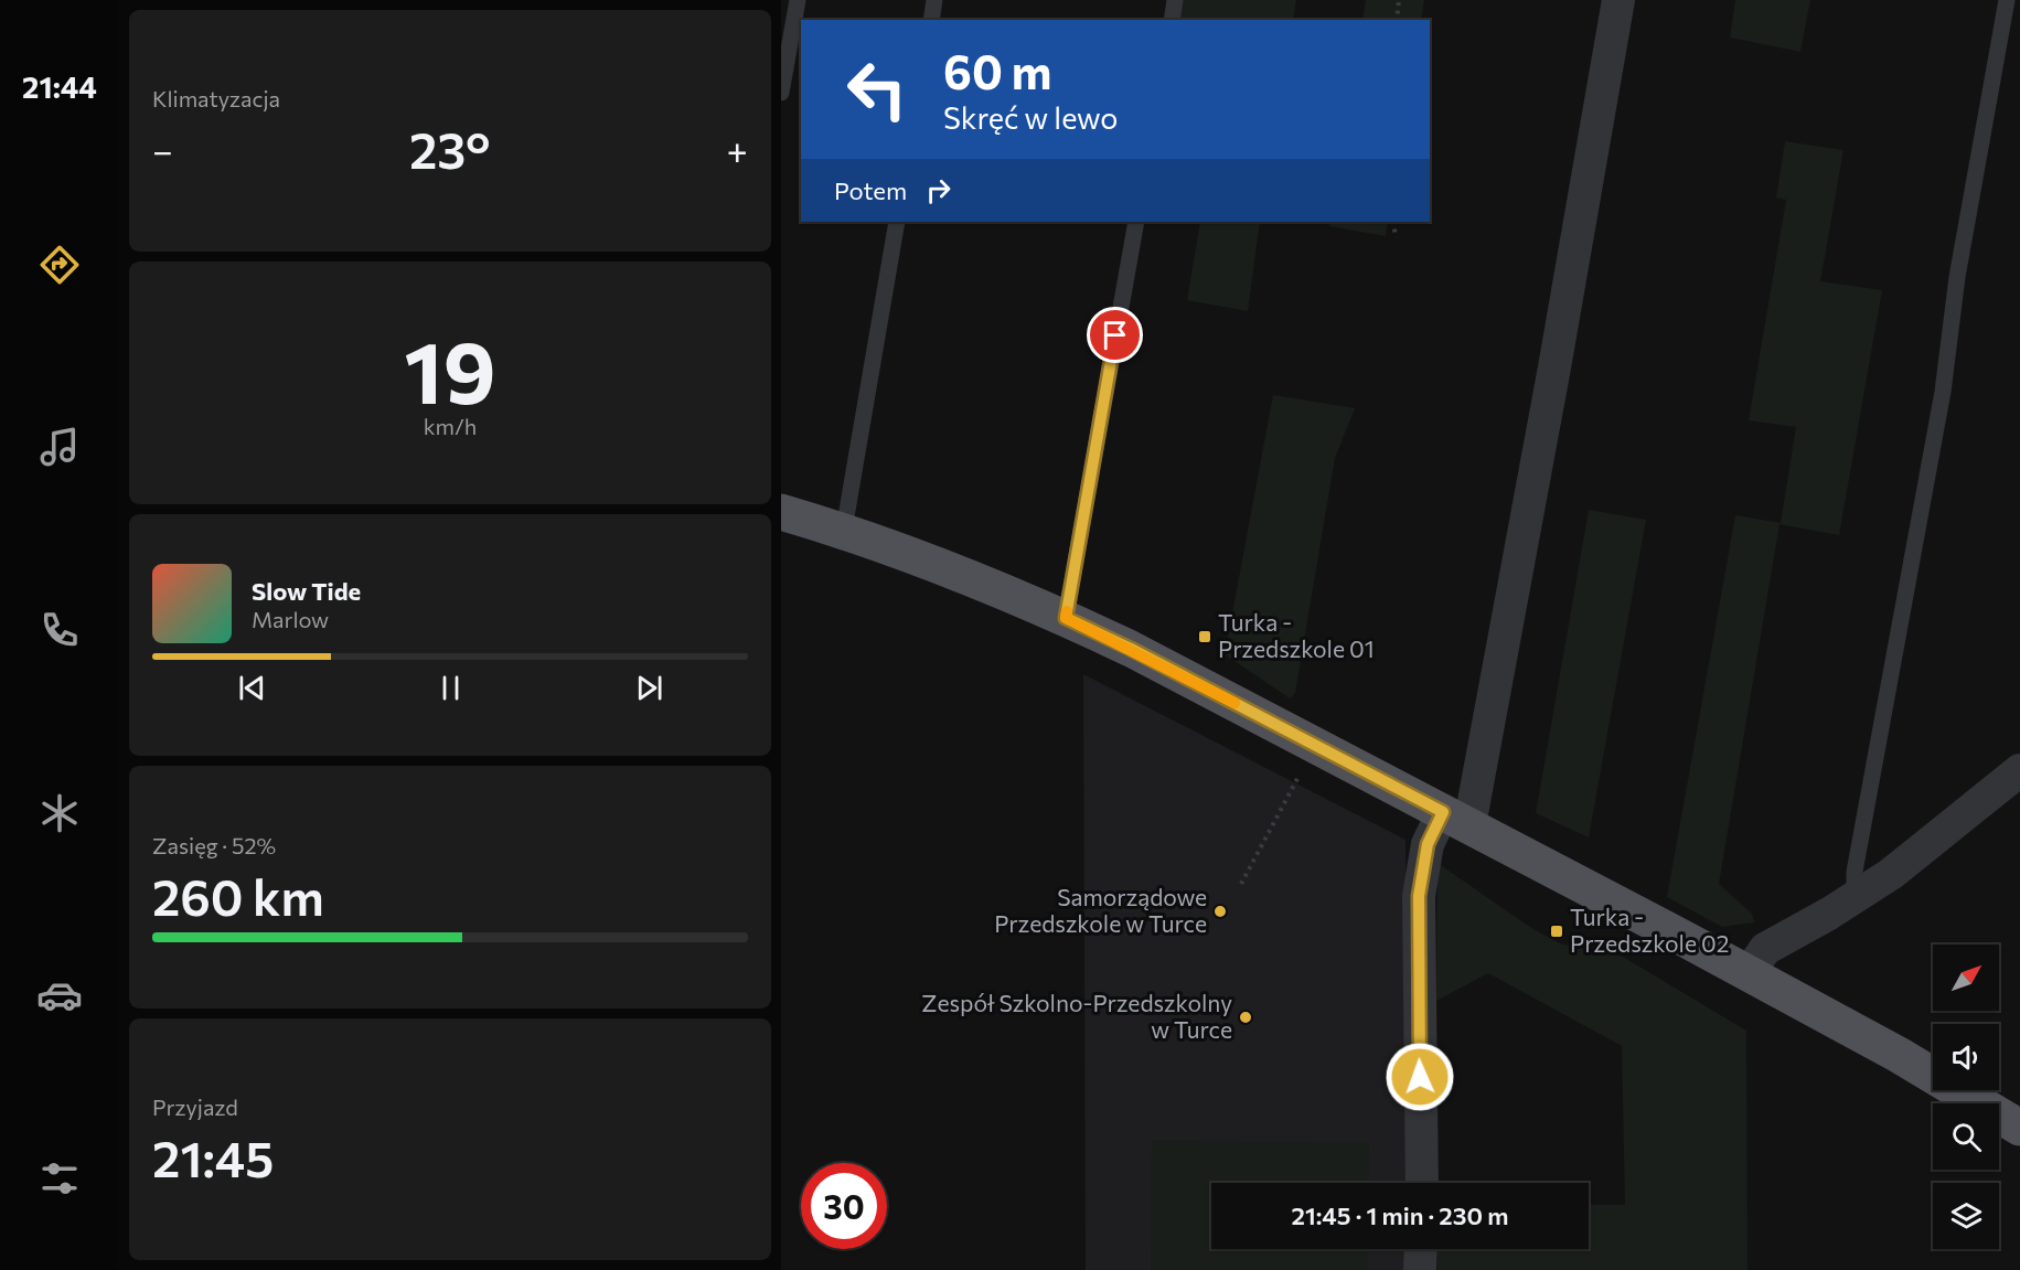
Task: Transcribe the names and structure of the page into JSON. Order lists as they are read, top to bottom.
{
  "places": {
    "transit": ["Turka - Przedszkole 01", "Turka - Przedszkole 02"],
    "other": ["Samorządowe Przedszkole w Turce", "Zespół Szkolno-Przedszkolny w Turce"]
  },
  "north": "top right",
  "page": {
    "tabs": "21:44",
    "tile": [
      "Klimatyzacja",
      ["19", "km/h"],
      ["Zasięg · 52%", "260 km"],
      ["Przyjazd", "21:45"]
    ],
    "turn": ["60 m", "Skręć w lewo"],
    "heat": ["−", "23°", "+"],
    "then": "Potem",
    "song": ["Slow Tide", "Marlow"],
    "limit": "30",
    "trip": "21:45 · 1 min · 230 m"
  }
}
